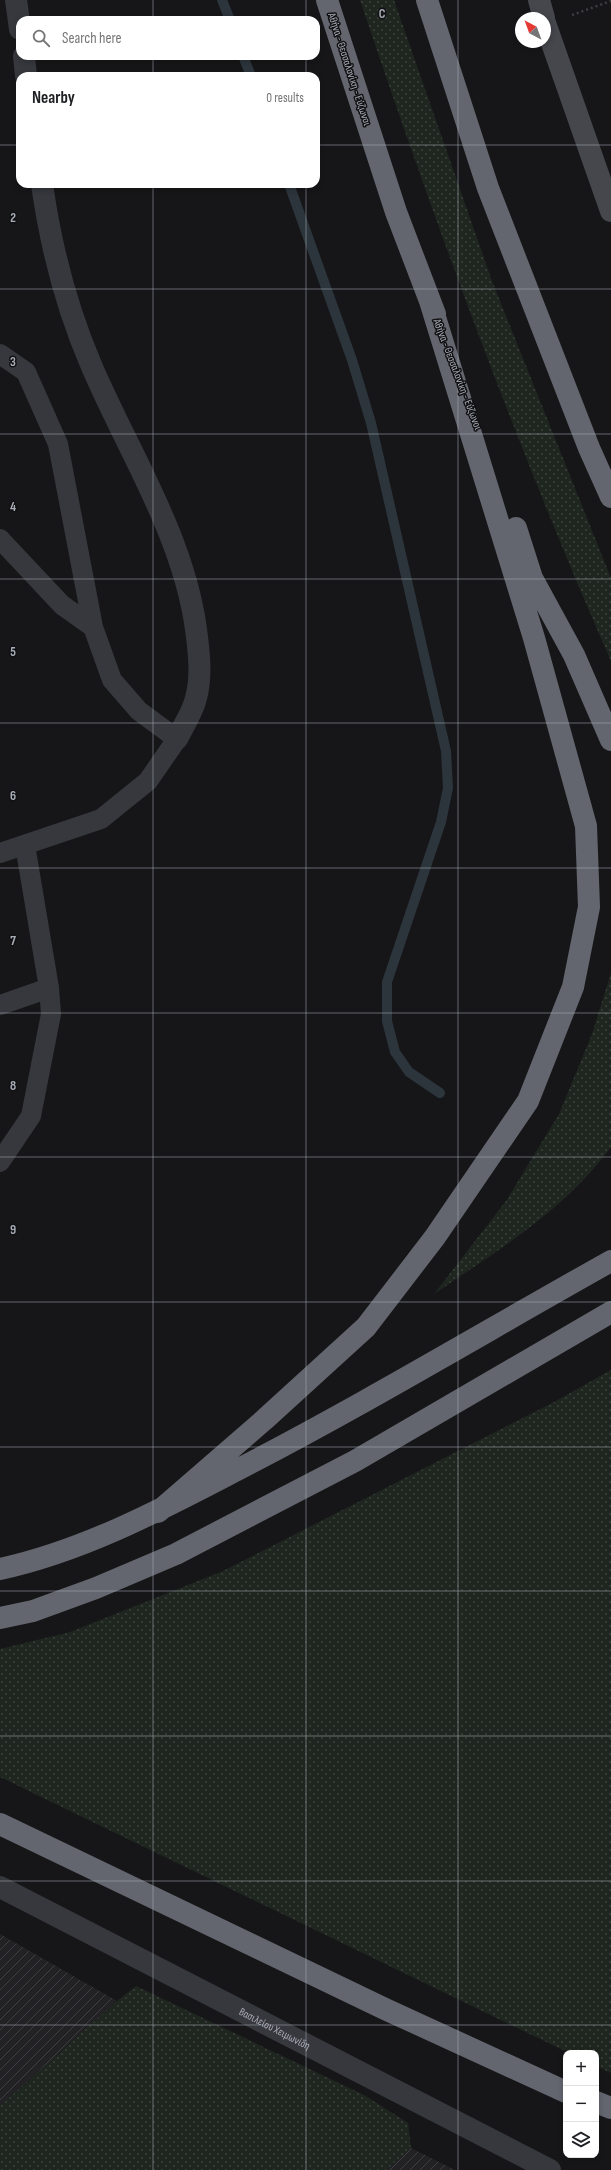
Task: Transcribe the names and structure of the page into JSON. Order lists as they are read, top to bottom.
{
  "streets": {
    "highway": ["Αθήνα - Θεσσαλονίκη - Εύζωνοι"],
    "street": ["Βασιλείου Χειμωνίδη"]
  },
  "north": "top left",
  "page": {
    "search": "Search here",
    "heading": ["Nearby", "0 results"],
    "map_buttons": ["+", "−"]
  },
  "grid": {
    "columns": ["C"],
    "rows": [
      "2",
      "3",
      "4",
      "5",
      "6",
      "7",
      "8",
      "9"
    ]
  }
}
